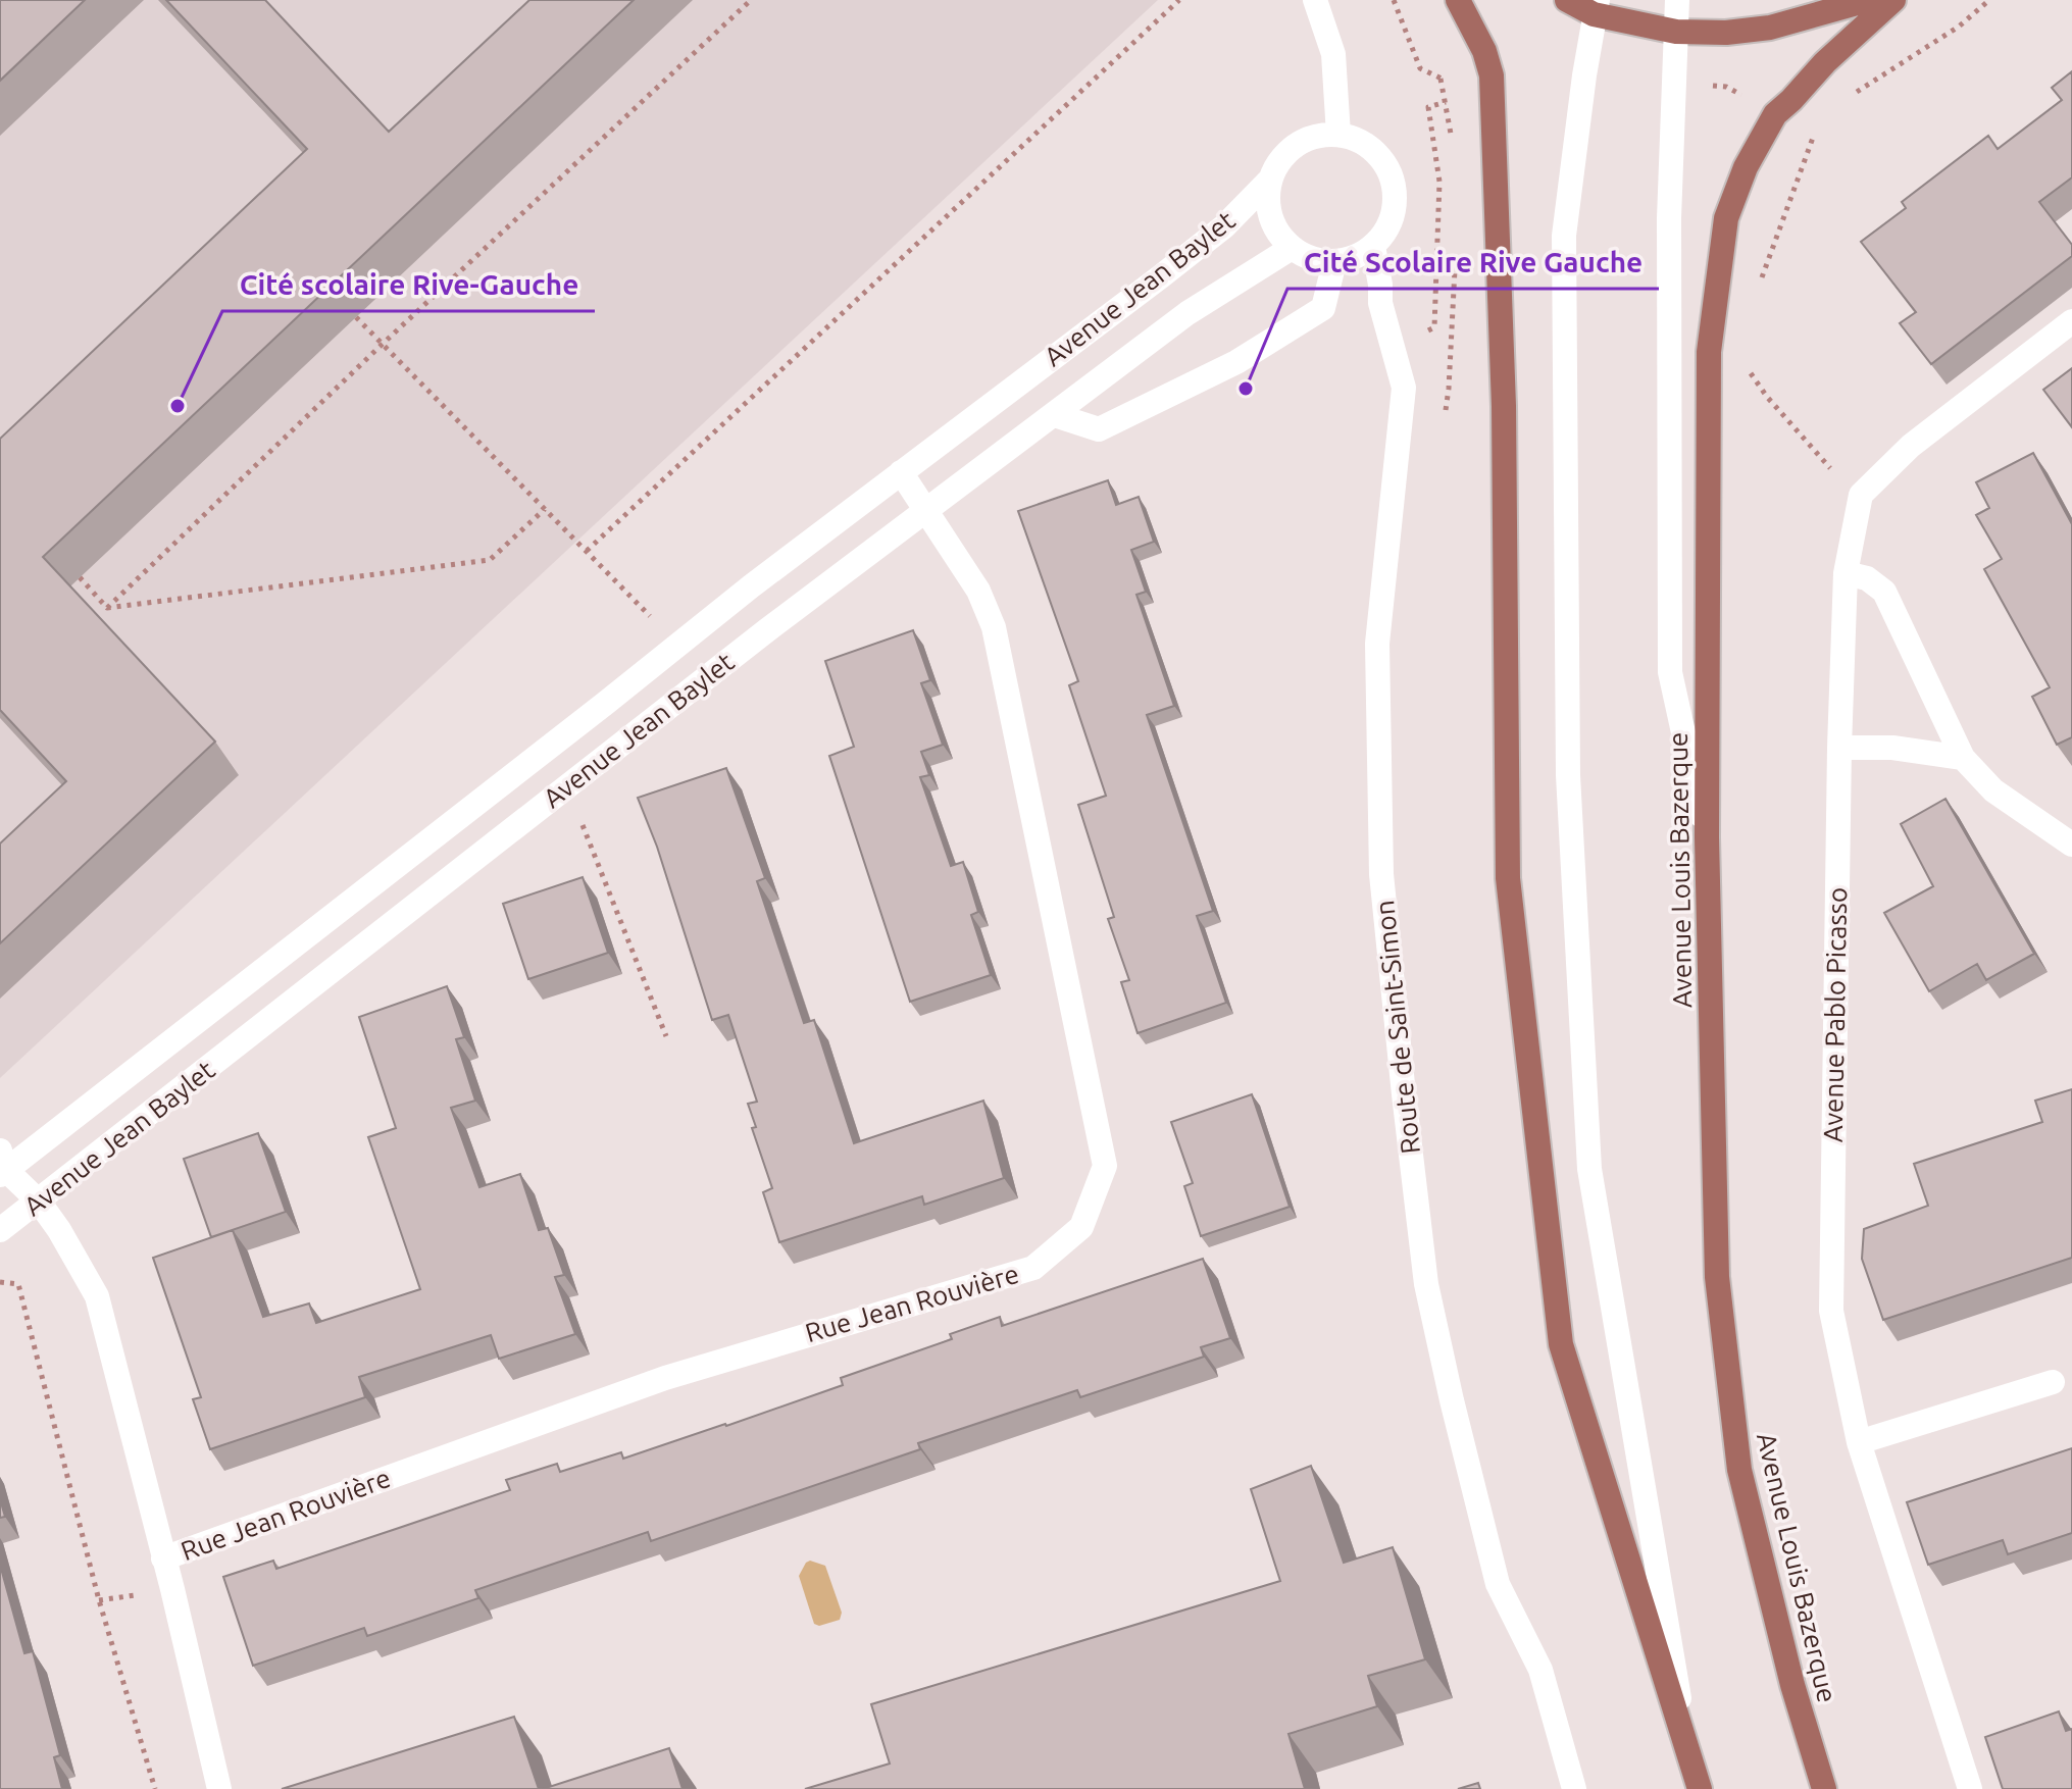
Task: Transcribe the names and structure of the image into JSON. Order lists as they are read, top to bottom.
{
  "streets": {
    "main road": ["Avenue Louis Bazerque"],
    "street": [
      "Avenue Jean Baylet",
      "Avenue Pablo Picasso",
      "Route de Saint-Simon",
      "Rue Jean Rouvière"
    ]
  },
  "crossings": [
    ["Avenue Jean Baylet", "Route de Saint-Simon"],
    ["Avenue Jean Baylet", "Rue Jean Rouvière"]
  ],
  "places": ["Cité Scolaire Rive Gauche", "Cité scolaire Rive-Gauche"]
}
